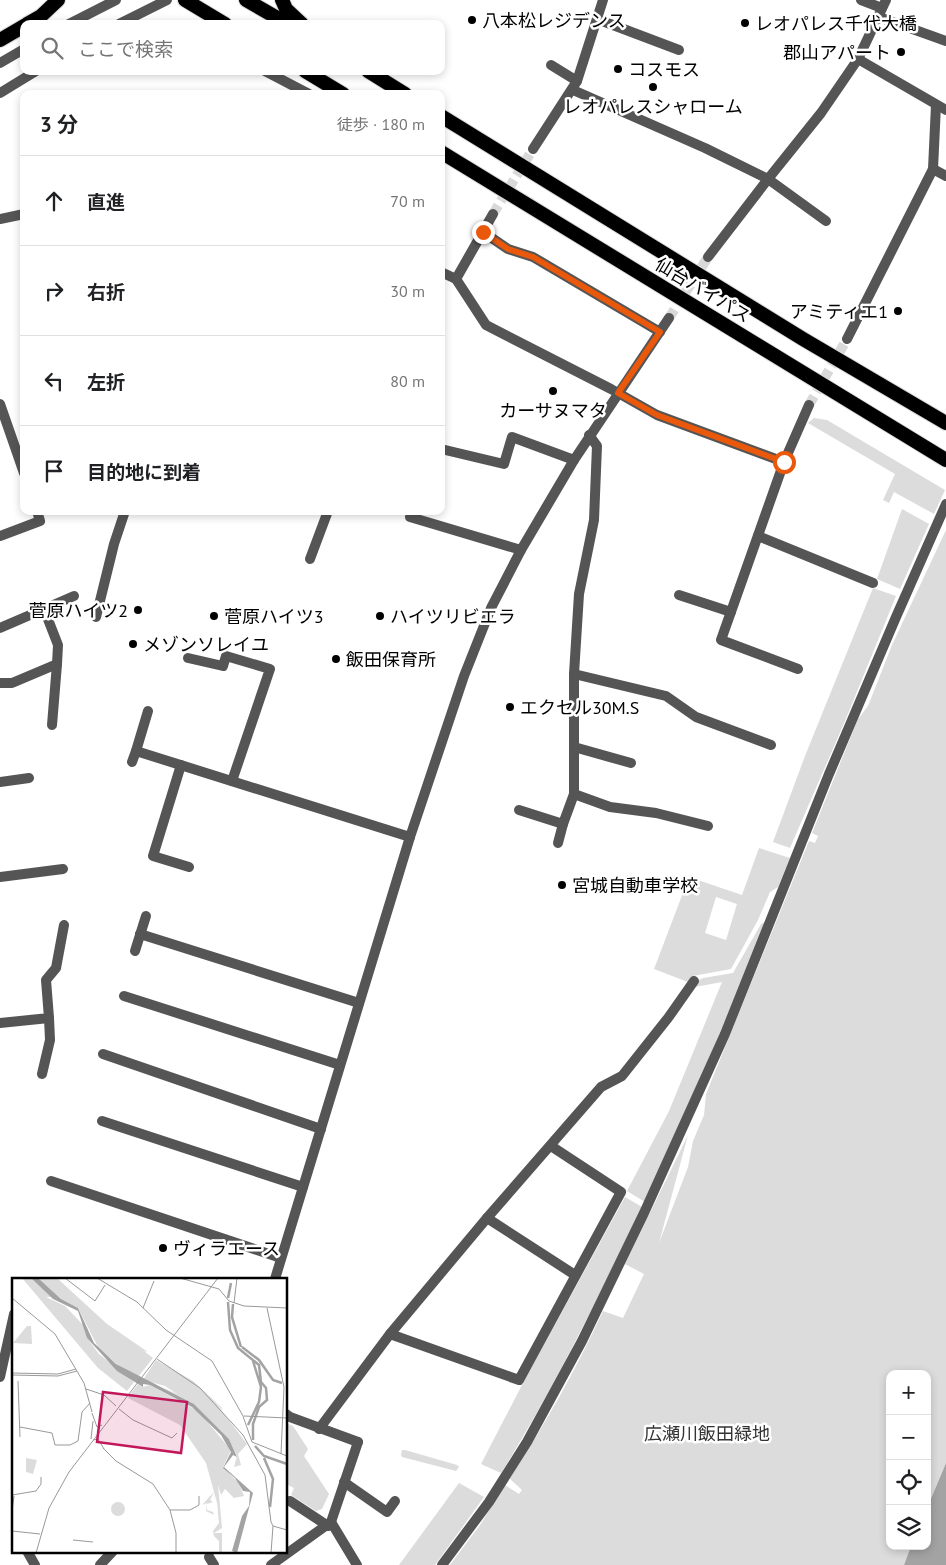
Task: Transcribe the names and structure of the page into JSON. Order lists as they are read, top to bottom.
{
  "streets": {
    "highway": ["仙台バイパス"]
  },
  "parks": ["広瀬川飯田緑地"],
  "places": [
    "八本松レジデンス",
    "レオパレス千代大橋",
    "郡山アパート",
    "コスモス",
    "レオパレスシャローム",
    "アミティエ1",
    "カーサヌマタ",
    "菅原ハイツ2",
    "菅原ハイツ3",
    "ハイツリビエラ",
    "メゾンソレイユ",
    "飯田保育所",
    "エクセル30M.S",
    "宮城自動車学校",
    "ヴィラエース"
  ],
  "page": {
    "search": "ここで検索",
    "heading": ["3 分", "徒歩 · 180 m"],
    "list": [
      ["直進", "70 m"],
      ["右折", "30 m"],
      ["左折", "80 m"],
      "目的地に到着"
    ],
    "map_buttons": ["+", "−"]
  }
}
